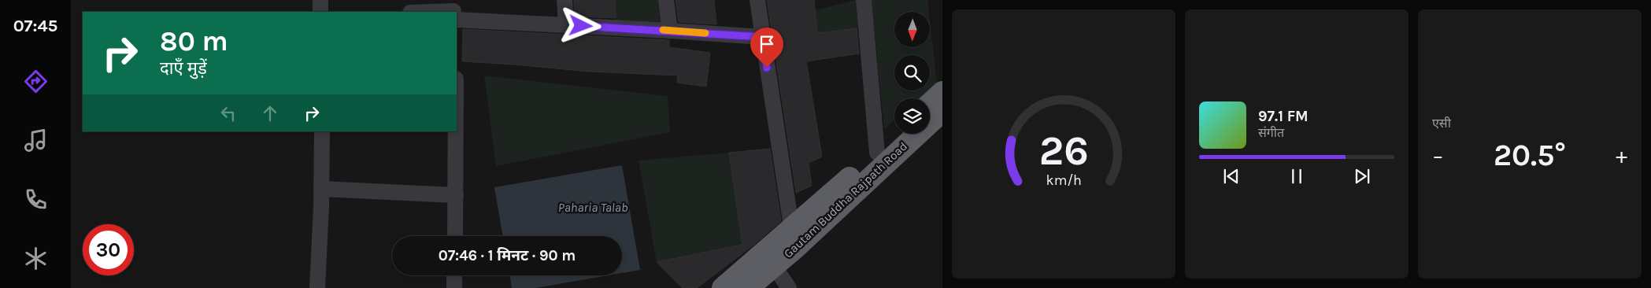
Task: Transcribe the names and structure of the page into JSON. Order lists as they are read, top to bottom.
{
  "streets": {
    "highway": ["Gautam Buddha Rajpath Road"]
  },
  "water": ["Paharia Talab"],
  "north": "bottom",
  "page": {
    "tabs": "07:45",
    "tile": "एसी",
    "turn": ["80 m", "दाएँ मुड़ें"],
    "song": ["97.1 FM", "संगीत"],
    "heat": ["−", "20.5°", "+"],
    "limit": "30",
    "trip": "07:46 · 1 मिनट · 90 m",
    "gauge": ["26", "km/h"]
  }
}
